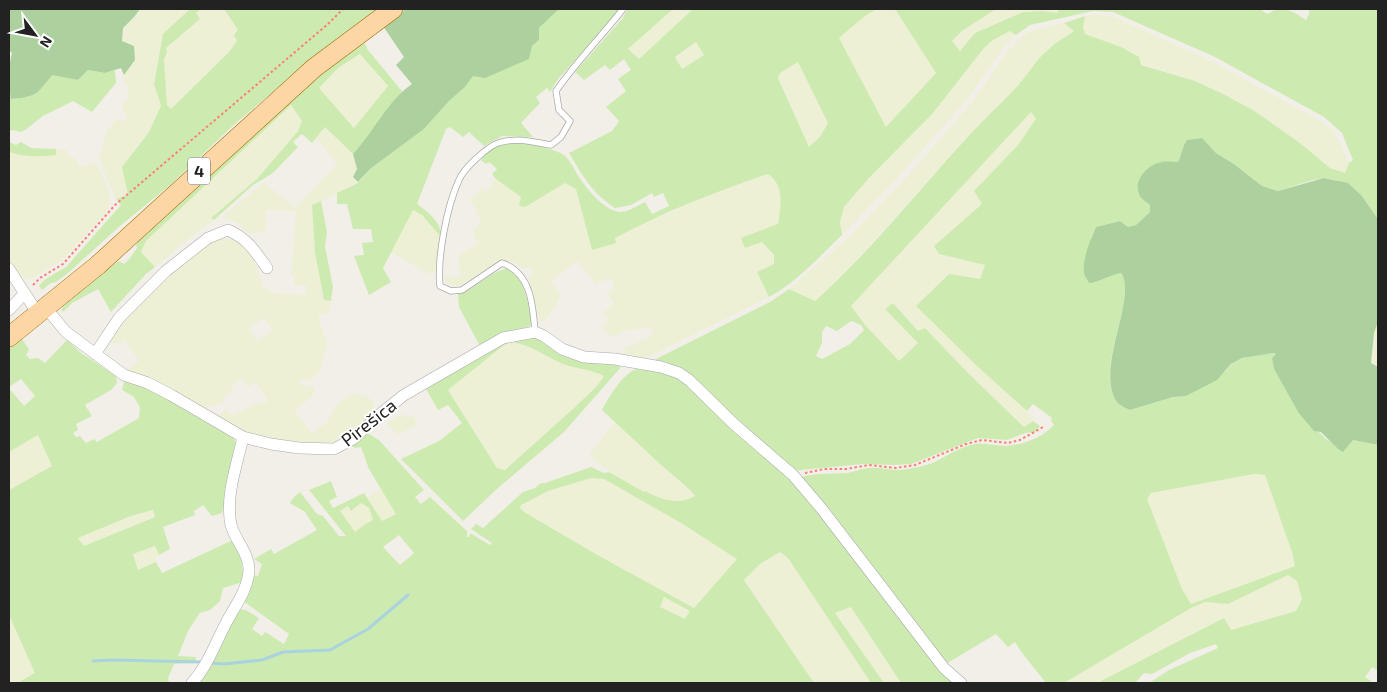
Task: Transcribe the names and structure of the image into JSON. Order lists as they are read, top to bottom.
{
  "streets": {
    "main road": ["4"],
    "street": ["Pirešica"]
  },
  "crossings": [
    ["4", "Pirešica"]
  ],
  "north": "bottom right"
}
